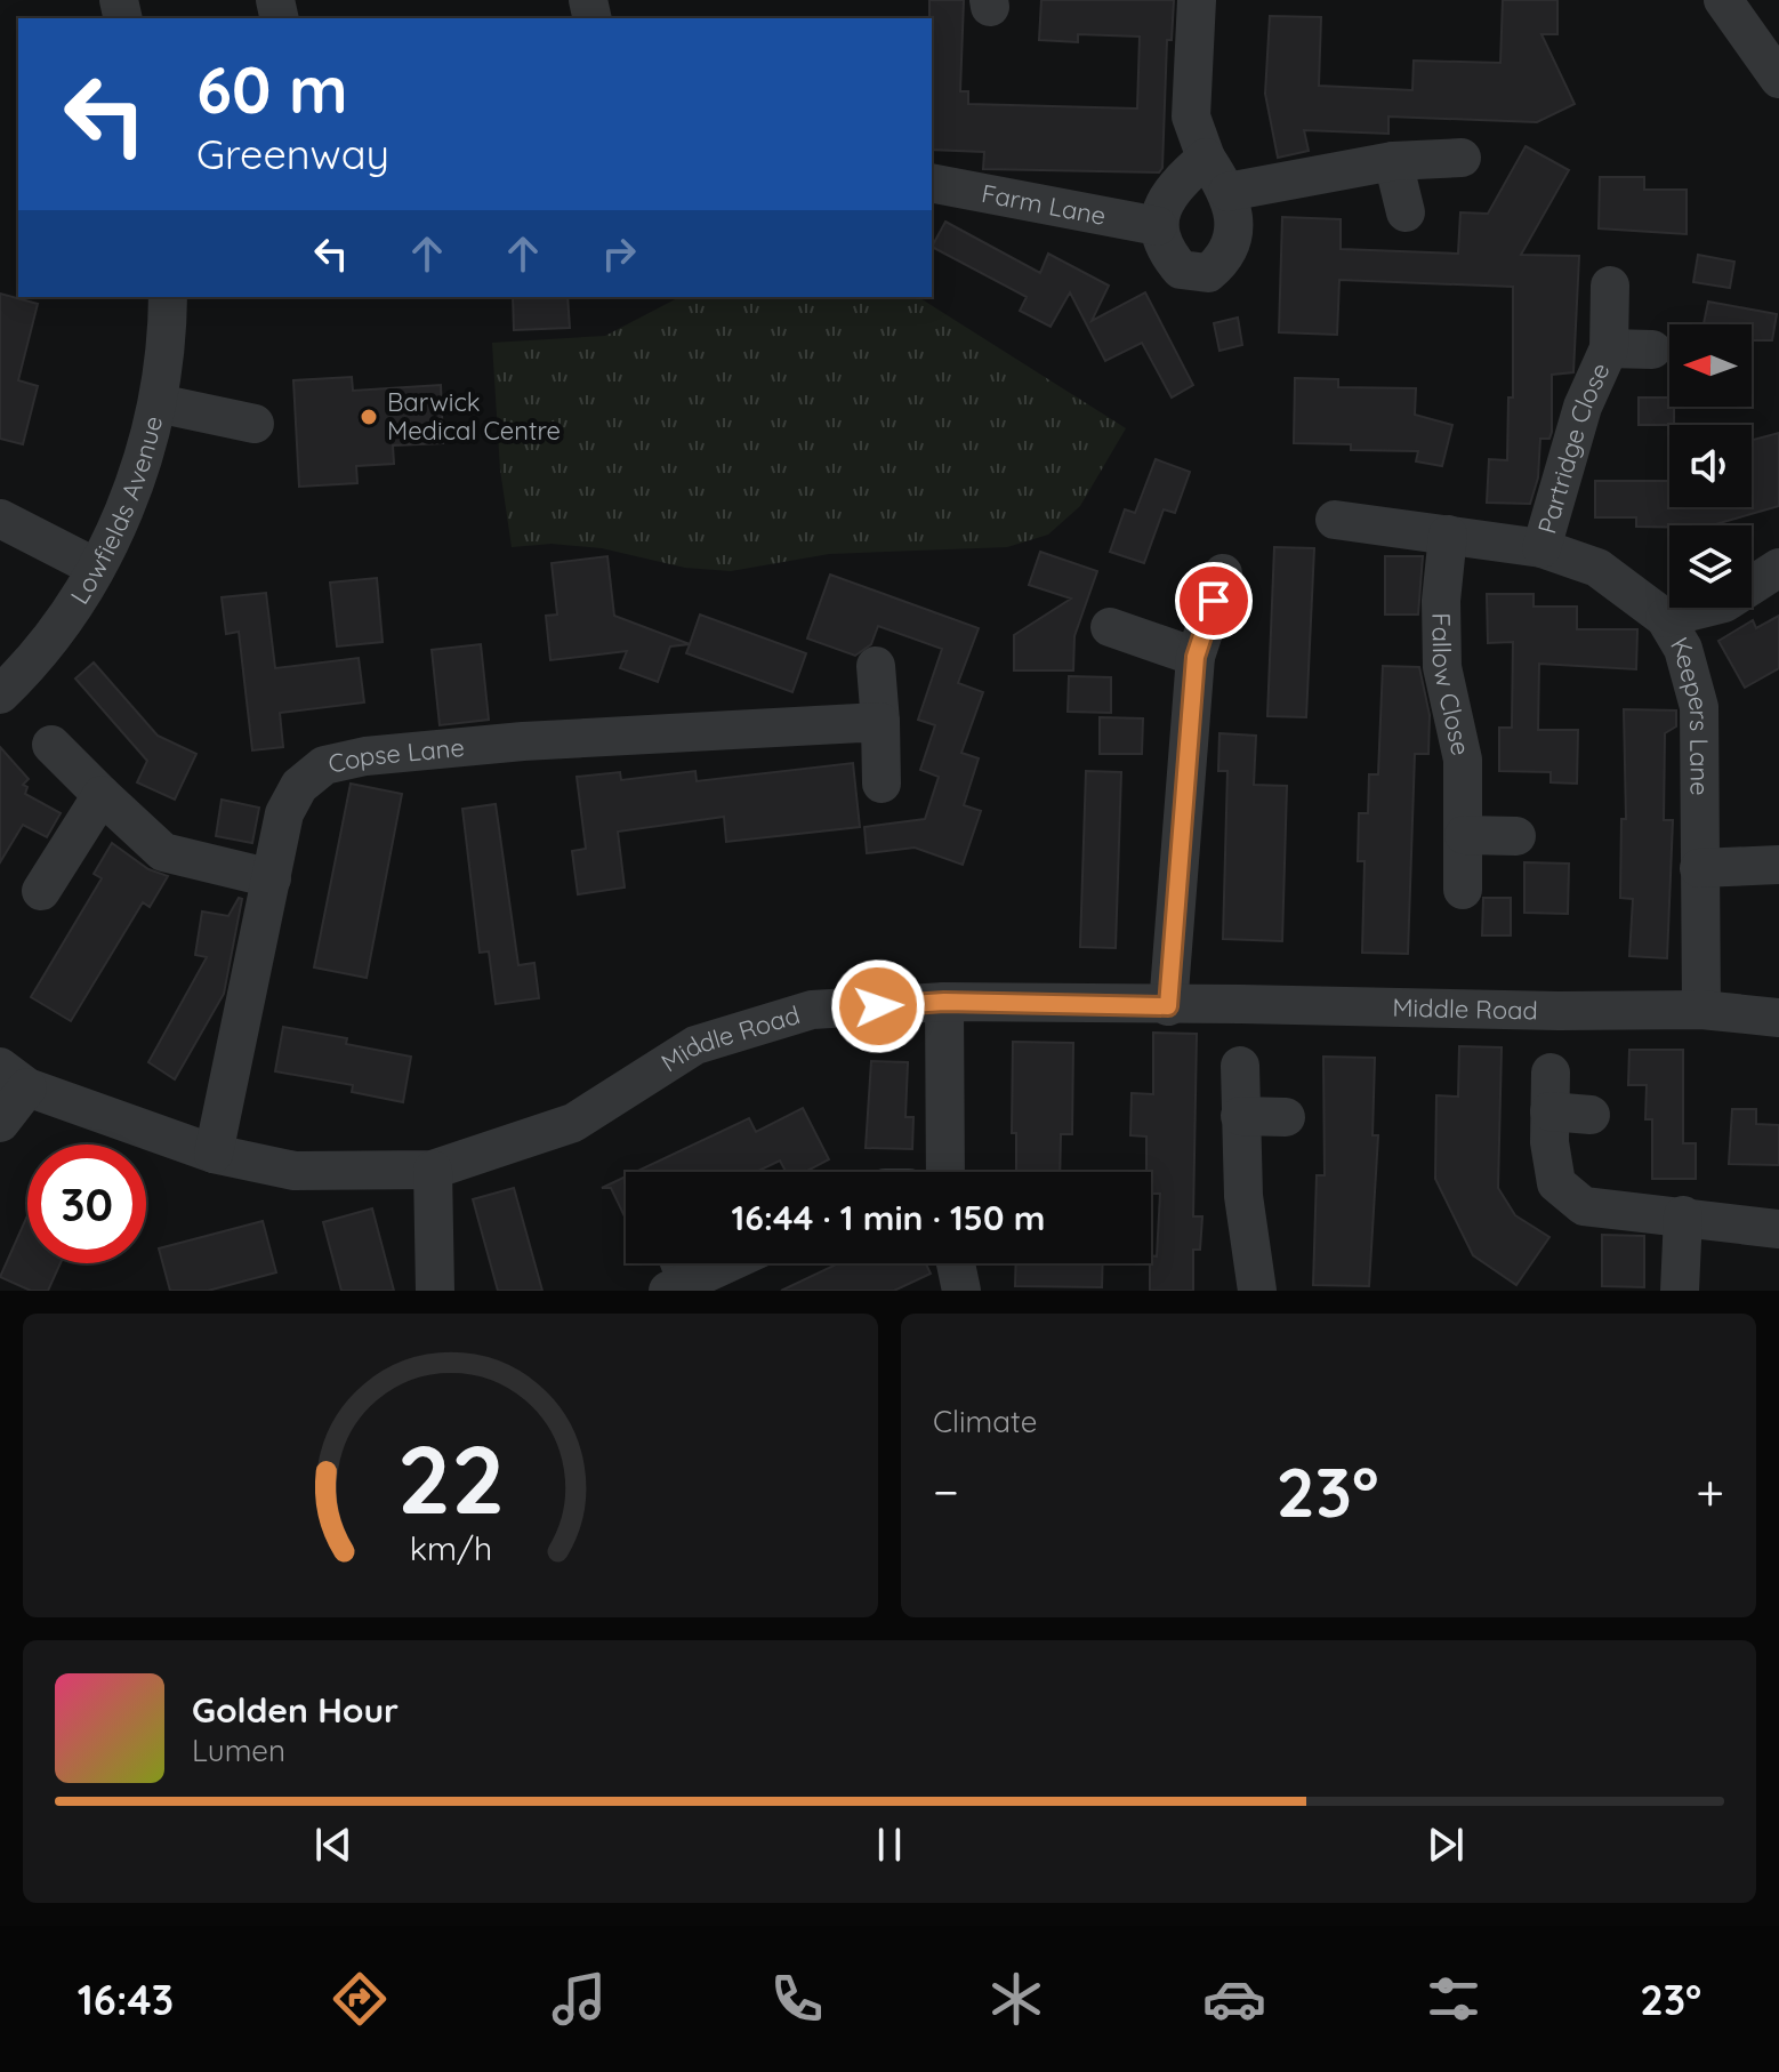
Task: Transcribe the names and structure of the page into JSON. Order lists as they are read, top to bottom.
{
  "streets": {
    "street": [
      "Farm Lane",
      "Partridge Close",
      "Lowfields Avenue",
      "Fallow Close",
      "Keepers Lane",
      "Copse Lane",
      "Middle Road"
    ]
  },
  "crossings": [
    ["Partridge Close", "Keepers Lane"],
    ["Fallow Close", "Keepers Lane"],
    ["Keepers Lane", "Middle Road"],
    ["Copse Lane", "Middle Road"]
  ],
  "places": ["Barwick Medical Centre"],
  "north": "left",
  "page": {
    "turn": ["60 m", "Greenway"],
    "limit": "30",
    "trip": "16:44 · 1 min · 150 m",
    "tile": "Climate",
    "heat": ["−", "23°", "+"],
    "song": ["Golden Hour", "Lumen"],
    "tabs": ["16:43", "23°"],
    "gauge": ["22", "km/h"]
  }
}
